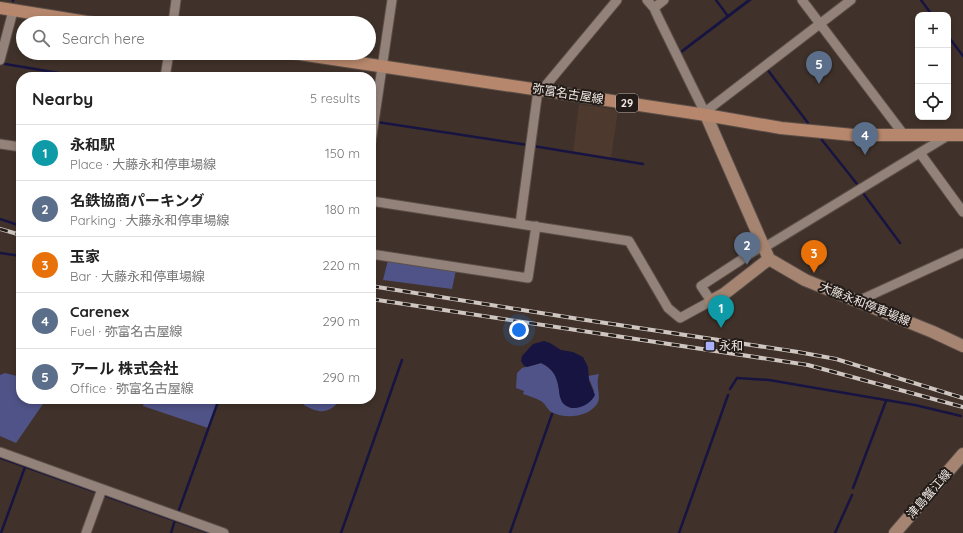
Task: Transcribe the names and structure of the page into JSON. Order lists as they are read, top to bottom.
{
  "streets": {
    "main road": [
      "弥富名古屋線",
      "29",
      "大藤永和停車場線",
      "津島蟹江線"
    ]
  },
  "places": {
    "transit": ["永和"]
  },
  "page": {
    "map_buttons": ["+", "−"],
    "search": "Search here",
    "pins": [
      "5",
      "4",
      "2",
      "3",
      "1"
    ],
    "heading": ["Nearby", "5 results"],
    "list": [
      {
        "mark": "1",
        "name": "永和駅",
        "note": "Place · 大藤永和停車場線",
        "value": "150 m"
      },
      {
        "mark": "2",
        "name": "名鉄協商パーキング",
        "note": "Parking · 大藤永和停車場線",
        "value": "180 m"
      },
      {
        "mark": "3",
        "name": "玉家",
        "note": "Bar · 大藤永和停車場線",
        "value": "220 m"
      },
      {
        "mark": "4",
        "name": "Carenex",
        "note": "Fuel · 弥富名古屋線",
        "value": "290 m"
      },
      {
        "mark": "5",
        "name": "アール 株式会社",
        "note": "Office · 弥富名古屋線",
        "value": "290 m"
      }
    ]
  }
}
